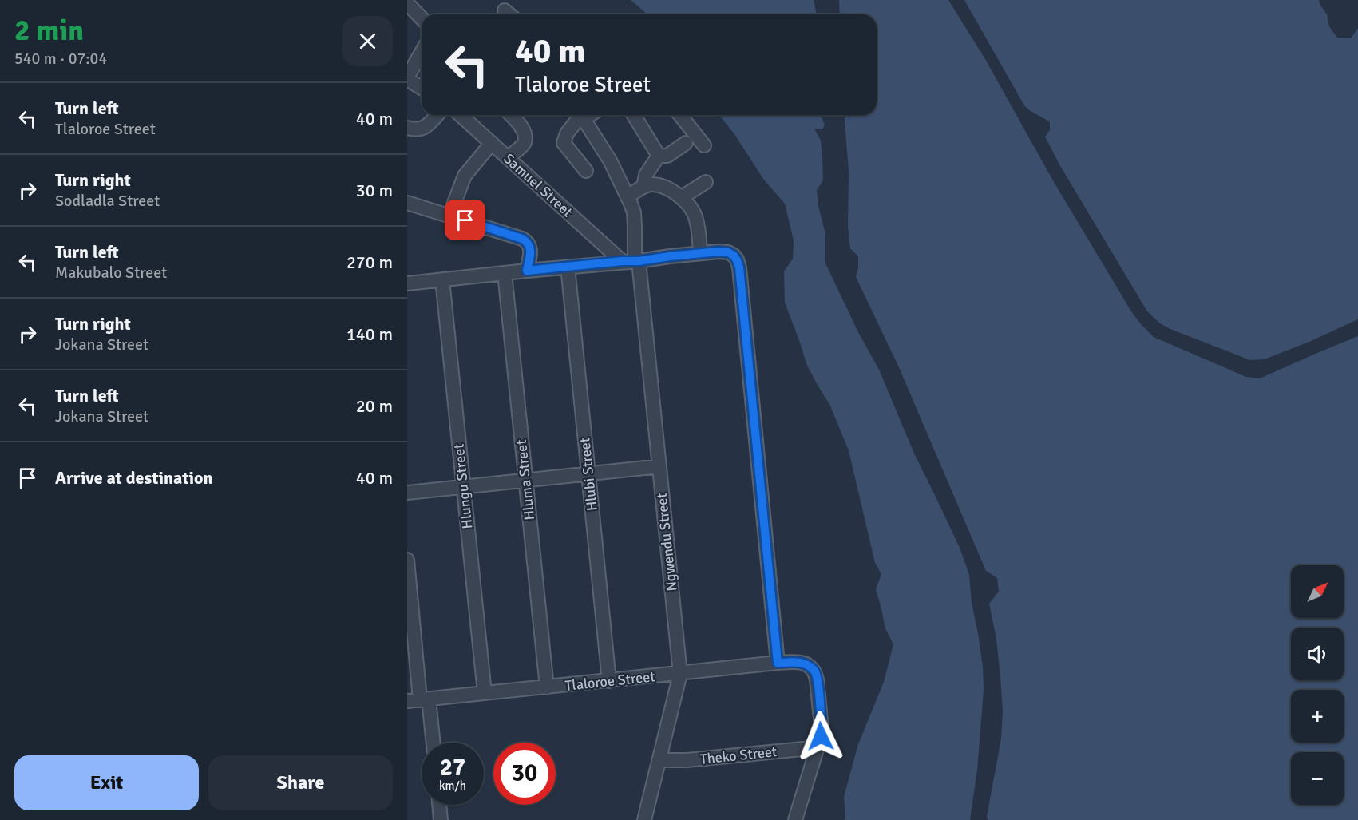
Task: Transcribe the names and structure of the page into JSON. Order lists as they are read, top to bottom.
{
  "streets": {
    "street": [
      "Samuel Street",
      "Hlubi Street",
      "Hluma Street",
      "Hlungu Street",
      "Ngwendu Street",
      "Tlaloroe Street",
      "Theko Street"
    ]
  },
  "crossings": [
    ["Samuel Street", "Ngwendu Street"],
    ["Hlubi Street", "Tlaloroe Street"],
    ["Hluma Street", "Tlaloroe Street"],
    ["Hlungu Street", "Tlaloroe Street"],
    ["Ngwendu Street", "Tlaloroe Street"],
    ["Ngwendu Street", "Theko Street"],
    ["Tlaloroe Street", "Theko Street"]
  ],
  "north": "top right",
  "page": {
    "heading": ["2 min", "540 m · 07:04"],
    "turn": ["40 m", "Tlaloroe Street"],
    "list": [
      {
        "name": "Turn left",
        "note": "Tlaloroe Street",
        "value": "40 m"
      },
      {
        "name": "Turn right",
        "note": "Sodladla Street",
        "value": "30 m"
      },
      {
        "name": "Turn left",
        "note": "Makubalo Street",
        "value": "270 m"
      },
      {
        "name": "Turn right",
        "note": "Jokana Street",
        "value": "140 m"
      },
      {
        "name": "Turn left",
        "note": "Jokana Street",
        "value": "20 m"
      },
      {
        "name": "Arrive at destination",
        "value": "40 m"
      }
    ],
    "map_buttons": ["+", "−"],
    "speed": "27 km/h",
    "limit": "30",
    "buttons": ["Exit", "Share"]
  }
}
